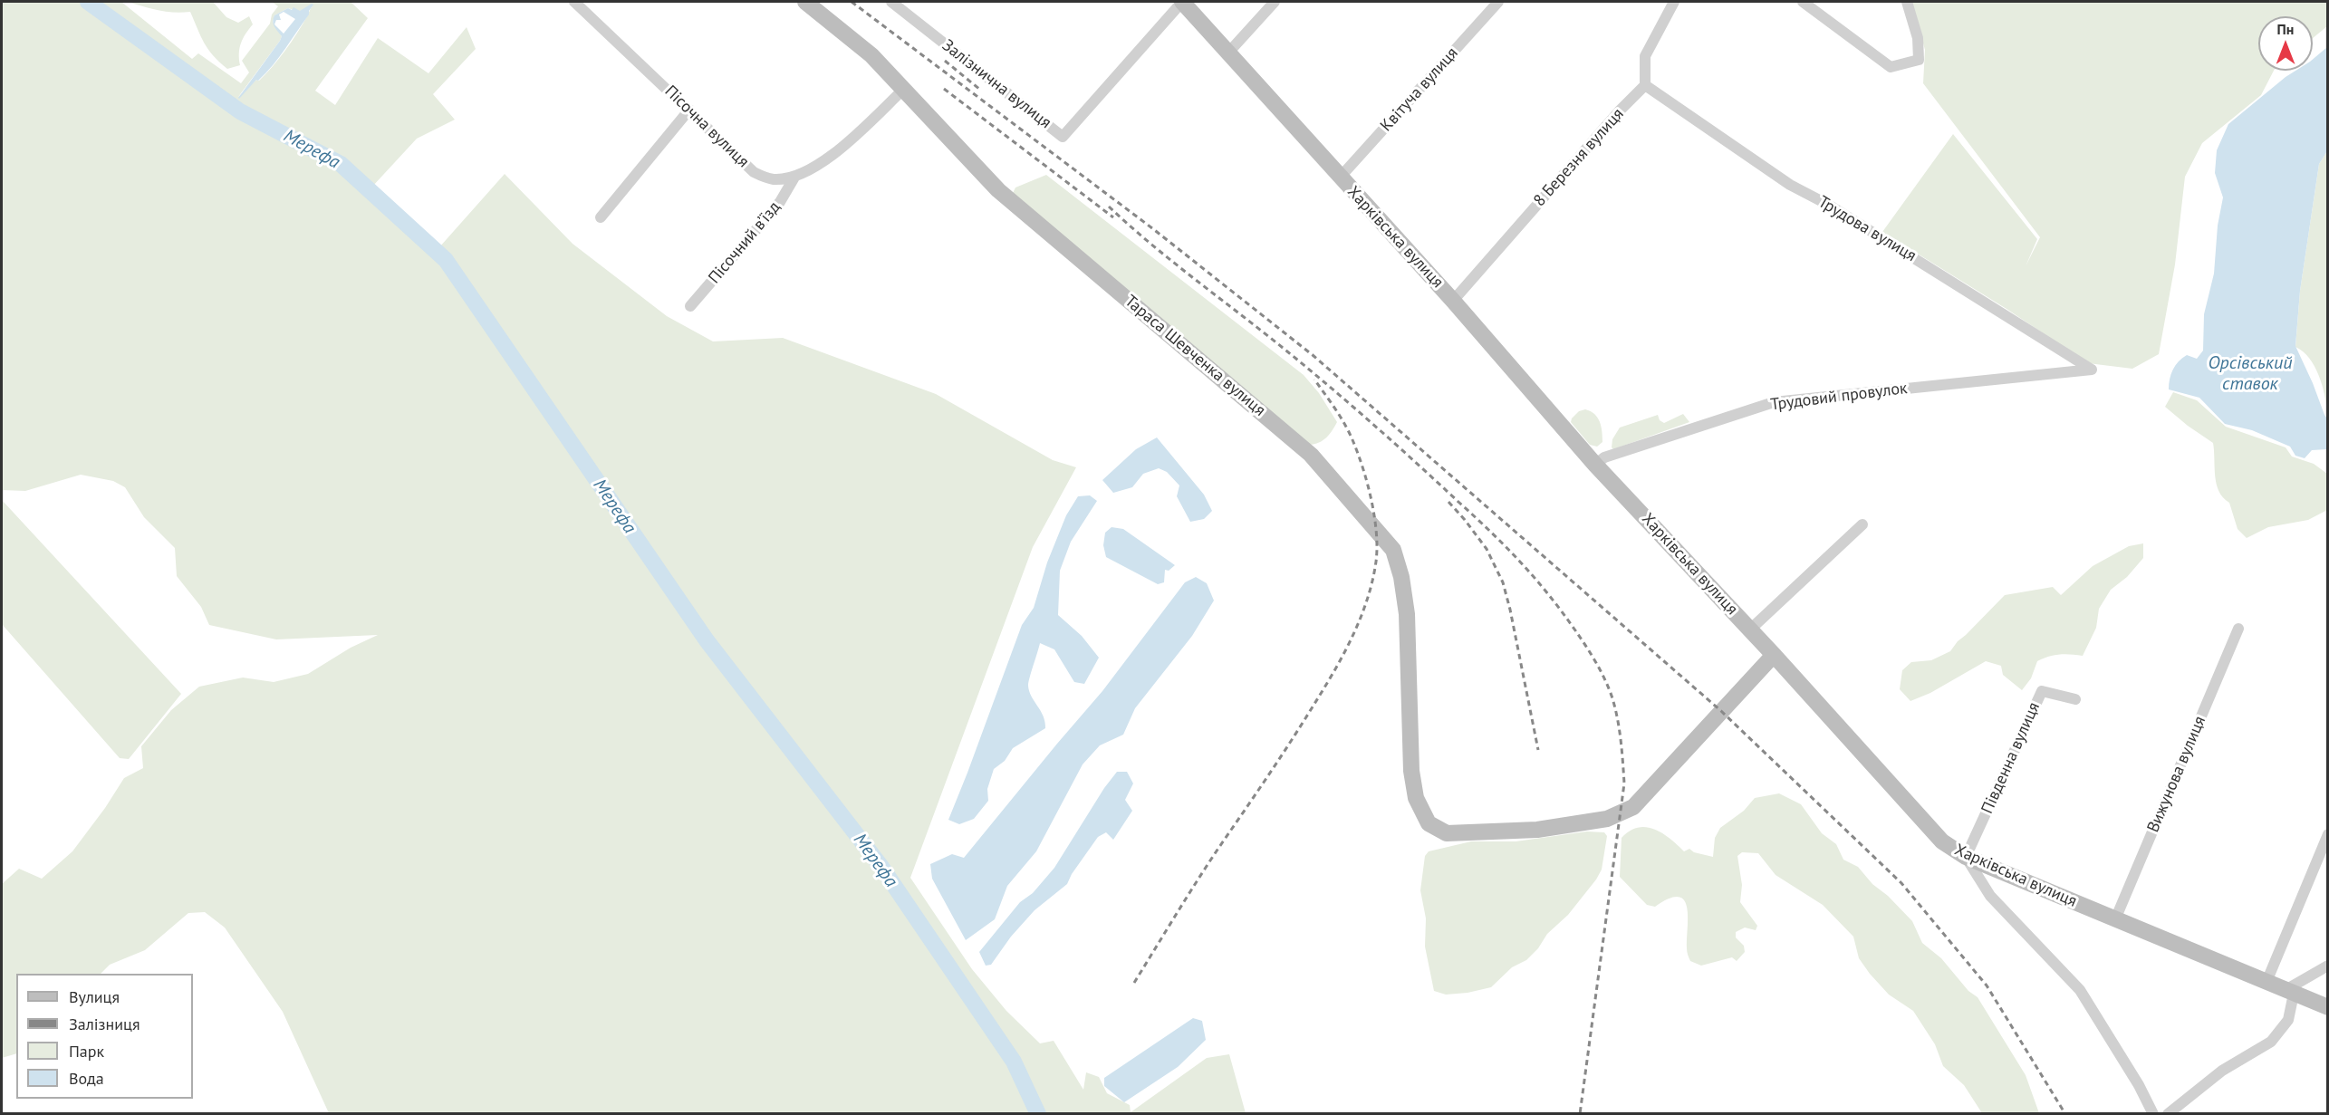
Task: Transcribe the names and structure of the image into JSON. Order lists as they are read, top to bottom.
{
  "streets": {
    "street": [
      "Залізнична вулиця",
      "Квітуча вулиця",
      "Пісочна вулиця",
      "8 Березня вулиця",
      "Трудова вулиця",
      "Харківська вулиця",
      "Пісочний в’їзд",
      "Тараса Шевченка вулиця",
      "Трудовий провулок",
      "Південна вулиця",
      "Вижунова вулиця"
    ]
  },
  "crossings": [
    ["Залізнична вулиця", "Харківська вулиця"],
    ["Квітуча вулиця", "Харківська вулиця"],
    ["Пісочна вулиця", "Пісочний в’їзд"],
    ["Пісочна вулиця", "Тараса Шевченка вулиця"],
    ["8 Березня вулиця", "Трудова вулиця"],
    ["8 Березня вулиця", "Харківська вулиця"],
    ["Трудова вулиця", "Трудовий провулок"],
    ["Харківська вулиця", "Тараса Шевченка вулиця"],
    ["Харківська вулиця", "Трудовий провулок"],
    ["Харківська вулиця", "Південна вулиця"],
    ["Харківська вулиця", "Вижунова вулиця"]
  ],
  "water": ["Мерефа", "Орсівський ставок"],
  "legend": [
    "Вулиця",
    "Залізниця",
    "Парк",
    "Вода"
  ],
  "north": "top"
}
